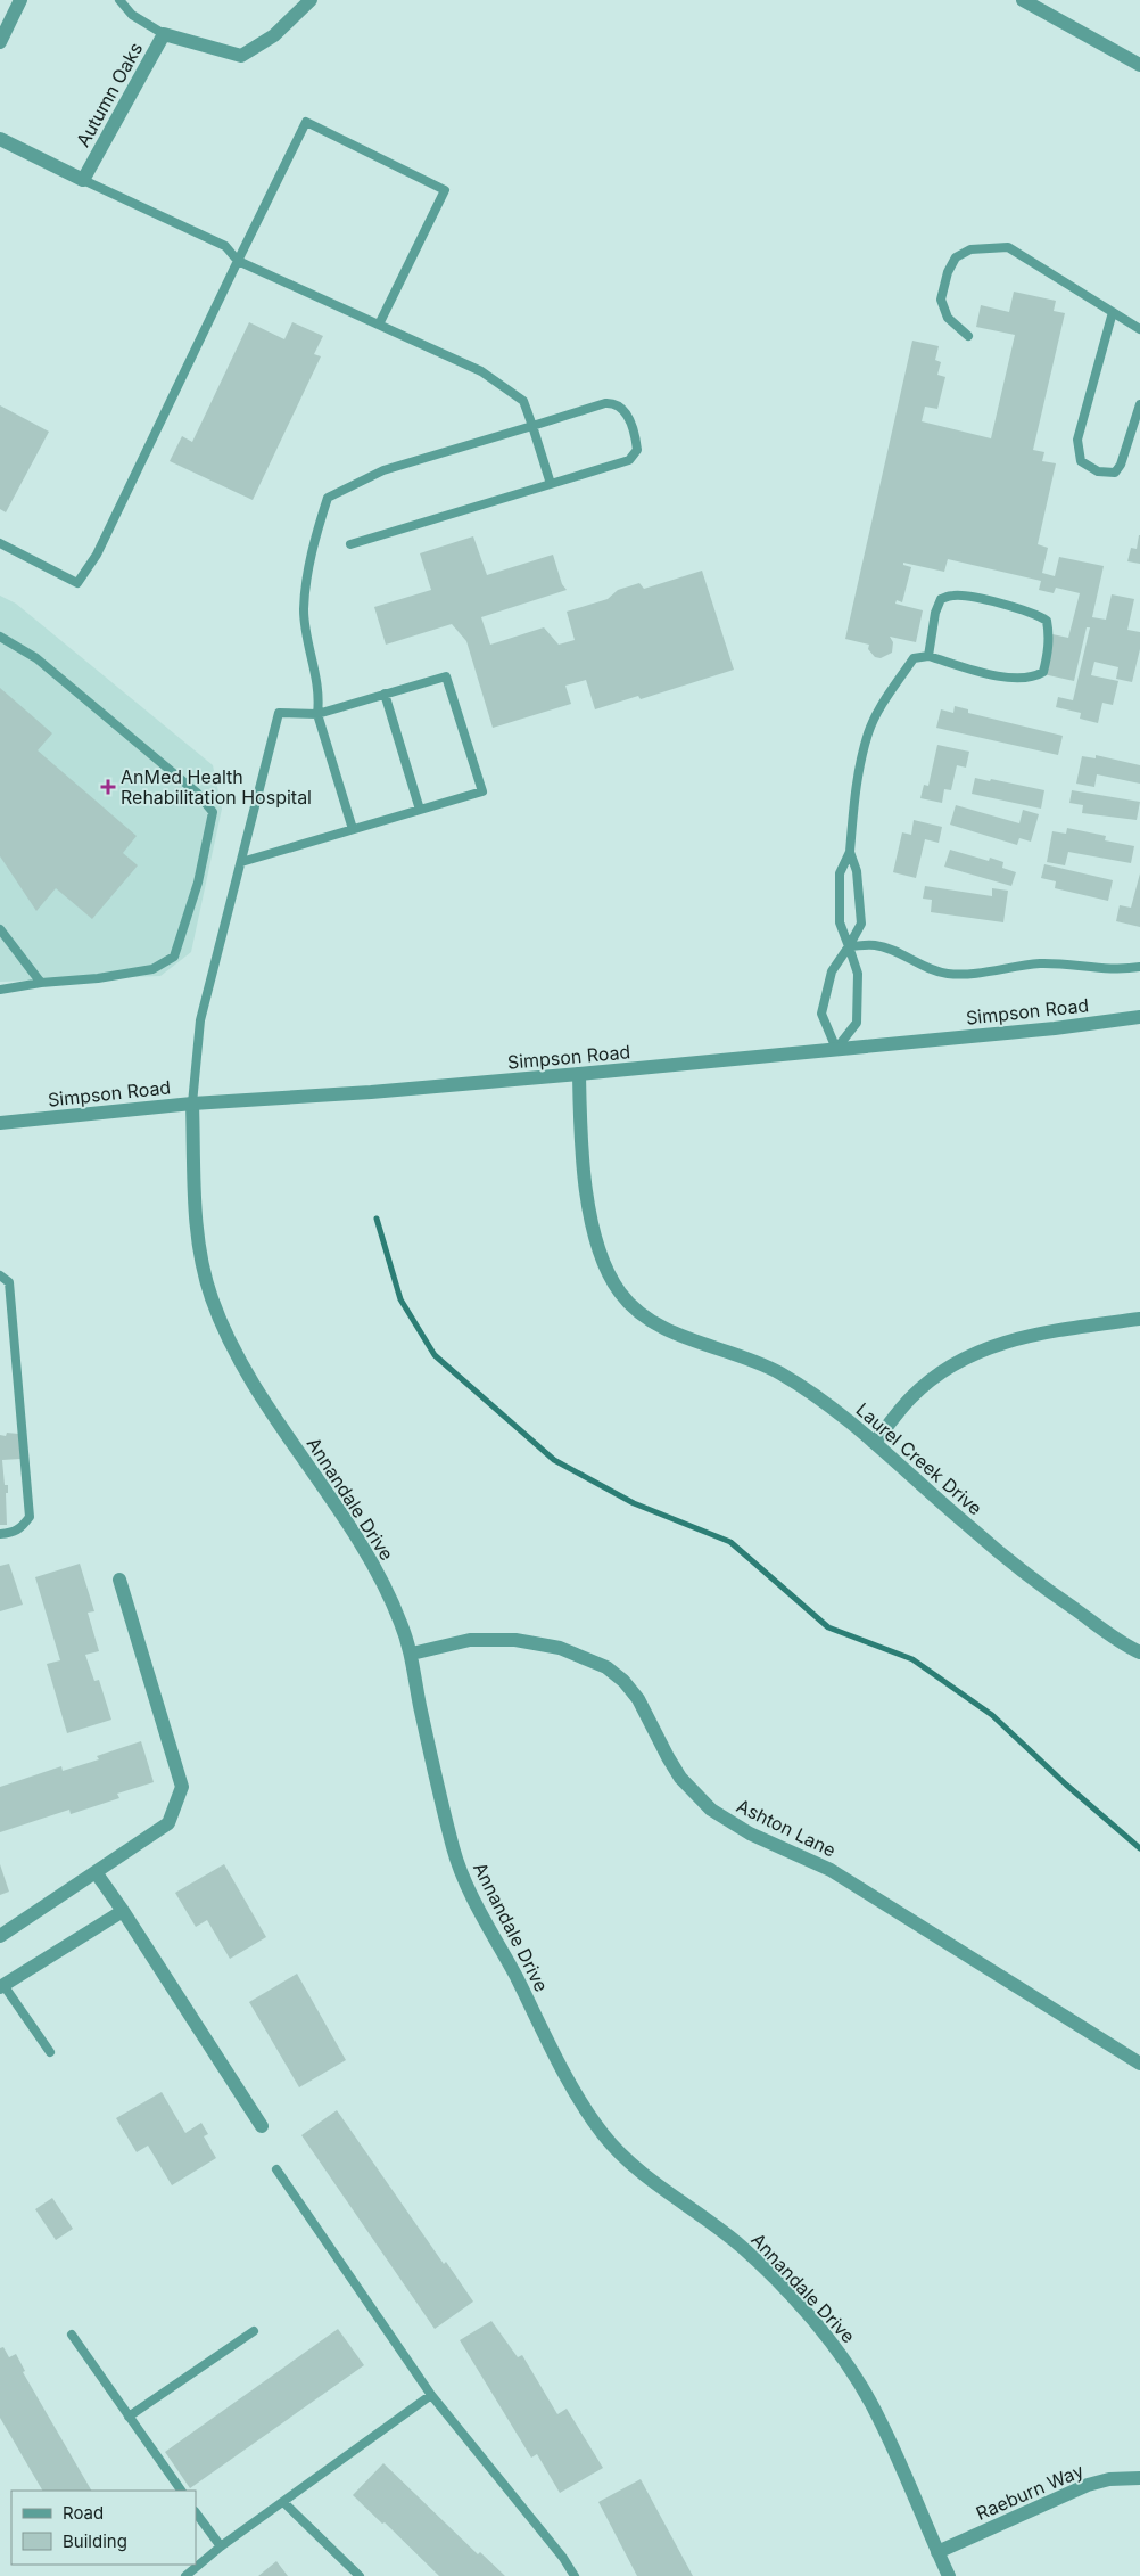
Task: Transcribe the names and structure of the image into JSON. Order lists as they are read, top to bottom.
{
  "streets": {
    "street": [
      "Autumn Oaks",
      "Simpson Road",
      "Laurel Creek Drive",
      "Annandale Drive",
      "Ashton Lane",
      "Raeburn Way"
    ]
  },
  "crossings": [
    ["Simpson Road", "Laurel Creek Drive"],
    ["Simpson Road", "Annandale Drive"],
    ["Annandale Drive", "Ashton Lane"],
    ["Annandale Drive", "Raeburn Way"]
  ],
  "places": {
    "health": ["AnMed Health Rehabilitation Hospital"]
  },
  "legend": ["Road", "Building"]
}
